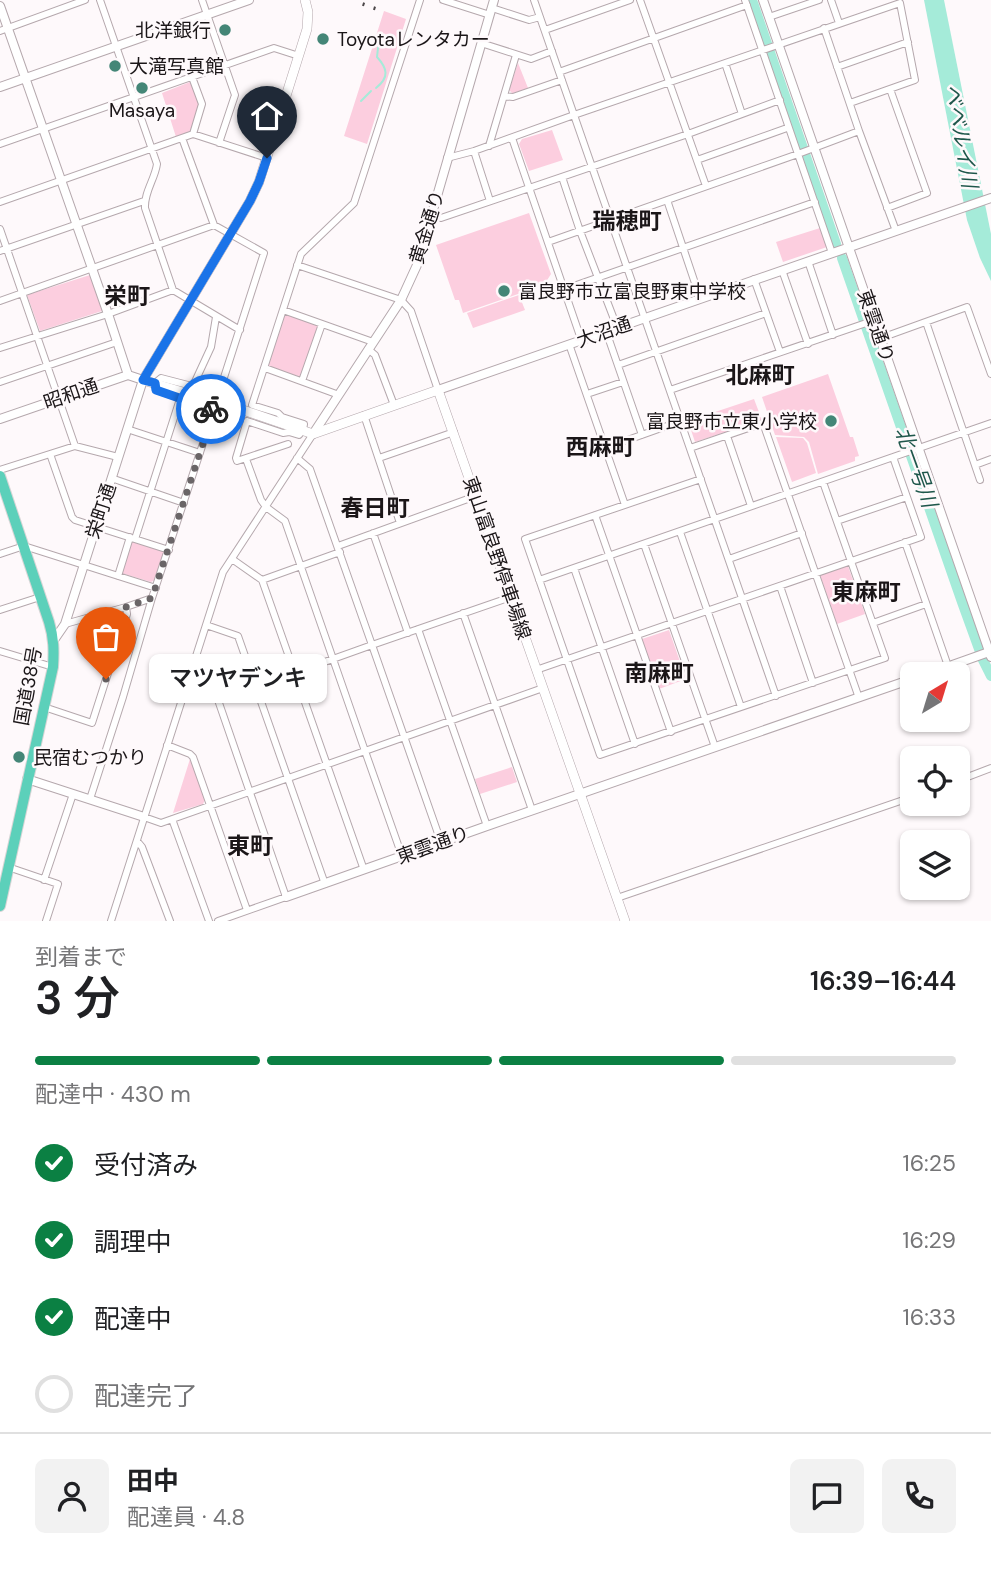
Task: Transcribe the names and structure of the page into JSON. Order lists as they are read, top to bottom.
{
  "streets": {
    "highway": ["国道38号"],
    "main road": ["東山富良野停車場線"],
    "street": [
      "黄金通り",
      "東雲通り",
      "大沼通",
      "昭和通",
      "栄町通"
    ]
  },
  "crossings": [
    ["東雲通り", "大沼通"],
    ["東雲通り", "東山富良野停車場線"],
    ["大沼通", "東山富良野停車場線"],
    ["栄町通", "国道38号"]
  ],
  "districts": [
    "瑞穂町",
    "栄町",
    "北麻町",
    "西麻町",
    "春日町",
    "東麻町",
    "南麻町",
    "東町"
  ],
  "water": ["ベベルイ川", "北一号川"],
  "places": [
    "北洋銀行",
    "Toyotaレンタカー",
    "大滝写真館",
    "Masaya",
    "富良野市立富良野東中学校",
    "富良野市立東小学校",
    "マツヤデンキ",
    "民宿むつかり"
  ],
  "north": "top right",
  "page": {
    "bubble": "マツヤデンキ",
    "heading": ["3 分", "到着まで", "16:39–16:44"],
    "panel": ["田中", "配達員 · 4.8"],
    "bar": "配達中 · 430 m",
    "list": [
      ["受付済み", "16:25"],
      ["調理中", "16:29"],
      ["配達中", "16:33"],
      "配達完了"
    ]
  }
}
